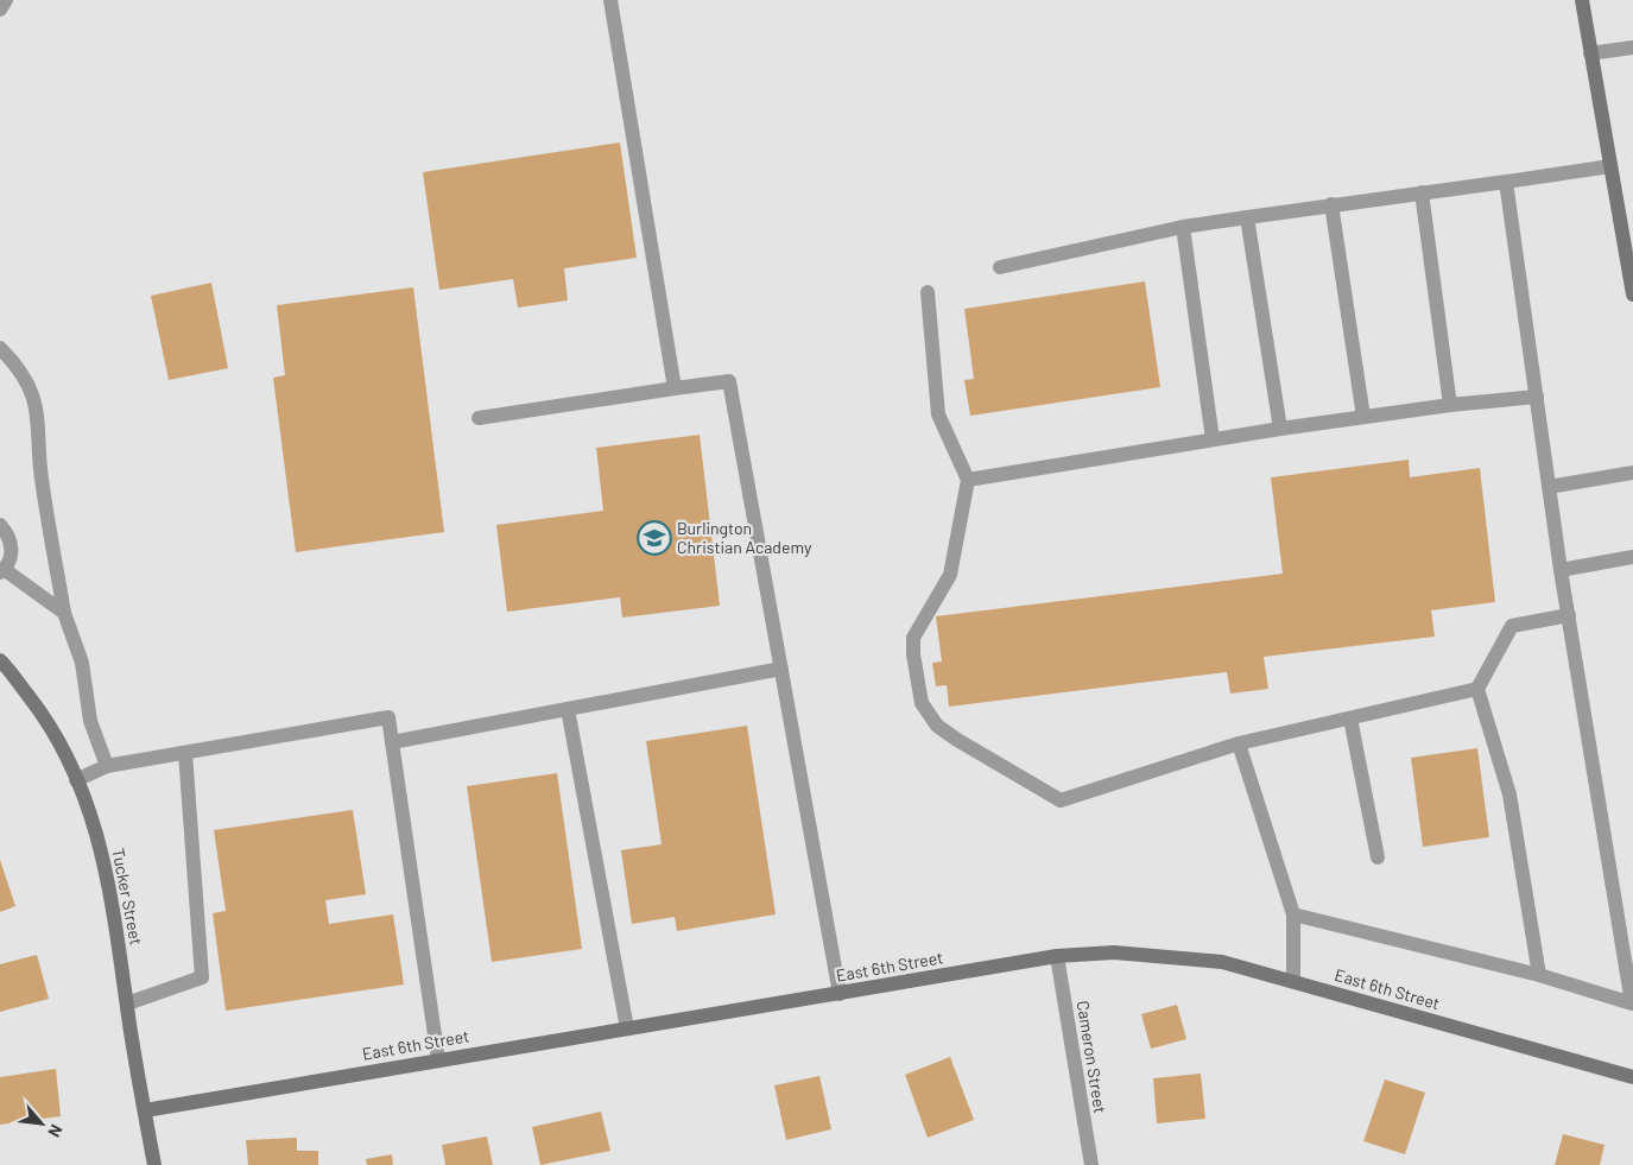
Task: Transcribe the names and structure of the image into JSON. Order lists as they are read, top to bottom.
{
  "streets": {
    "street": ["Tucker Street", "East 6th Street", "Cameron Street"]
  },
  "crossings": [
    ["Tucker Street", "East 6th Street"],
    ["East 6th Street", "Cameron Street"]
  ],
  "places": {
    "school or university": ["Burlington Christian Academy"]
  },
  "north": "bottom right"
}
